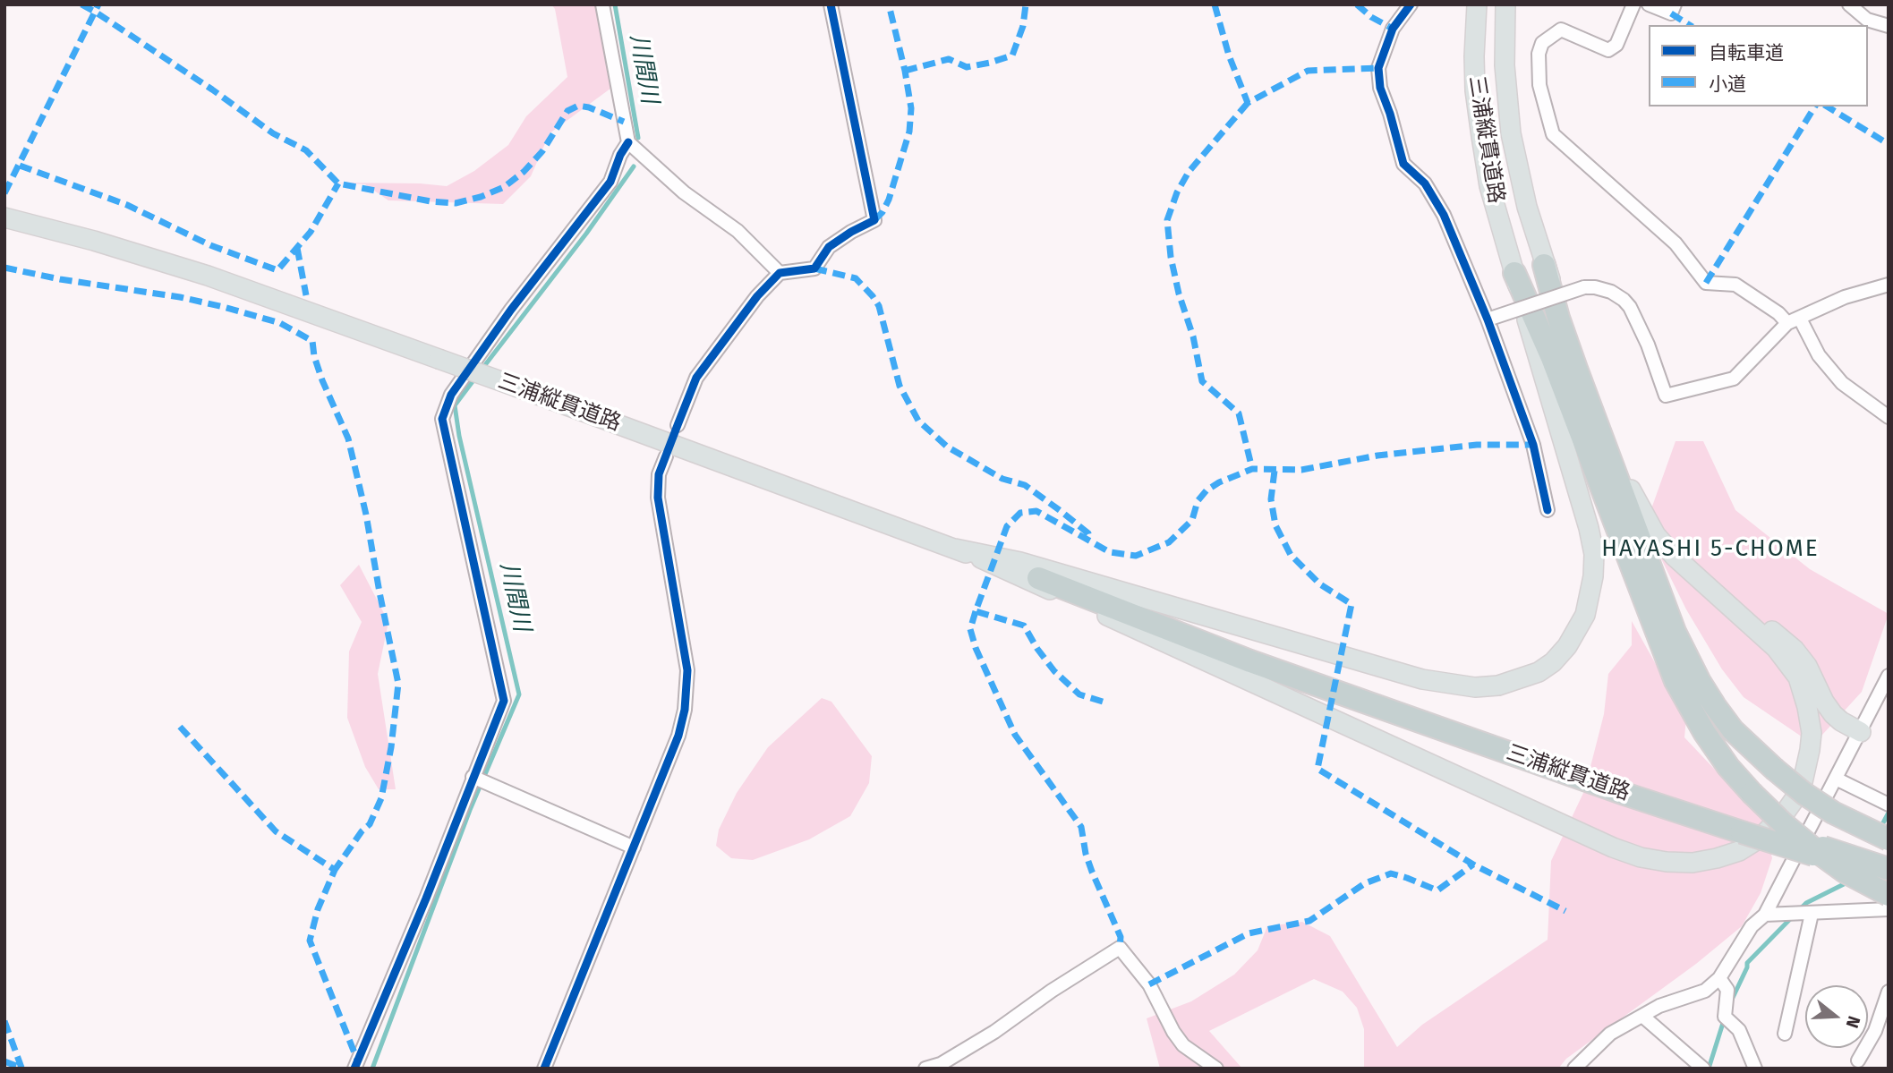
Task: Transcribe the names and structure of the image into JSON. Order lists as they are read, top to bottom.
{
  "streets": {
    "highway": ["三浦縦貫道路"]
  },
  "districts": ["HAYASHI 5-CHOME"],
  "water": ["川間川"],
  "legend": ["自転車道", "小道"],
  "north": "right"
}
